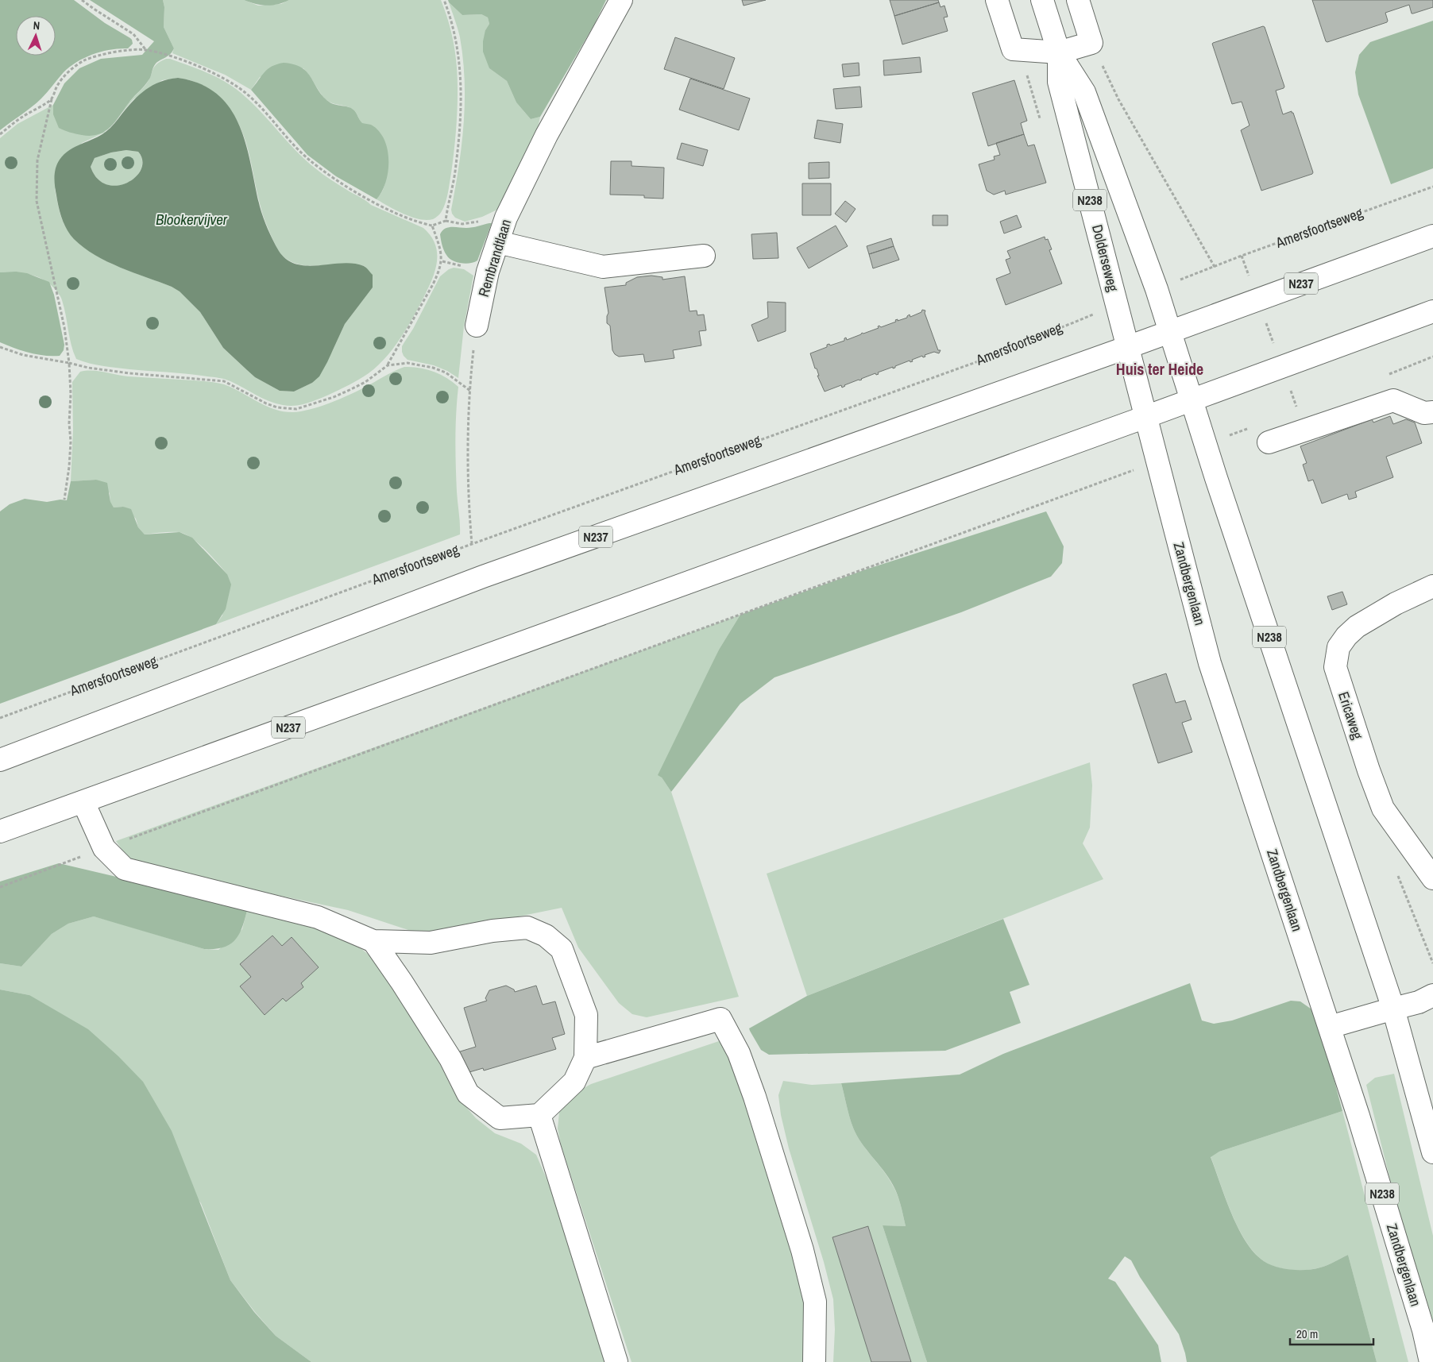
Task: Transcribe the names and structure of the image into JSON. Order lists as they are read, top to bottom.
{
  "streets": {
    "main road": [
      "N238",
      "Rembrandtlaan",
      "Dolderseweg",
      "N237",
      "Zandbergenlaan",
      "Ericaweg"
    ],
    "path": ["Amersfoortseweg"]
  },
  "crossings": [
    ["N238", "Dolderseweg"],
    ["N238", "N237"],
    ["N238", "Zandbergenlaan"],
    ["Amersfoortseweg", "Dolderseweg"],
    ["Dolderseweg", "N237"],
    ["N237", "Zandbergenlaan"]
  ],
  "districts": ["Huis ter Heide"],
  "water": ["Blookervijver"],
  "scale_bar": "20 m",
  "north": "top"
}
